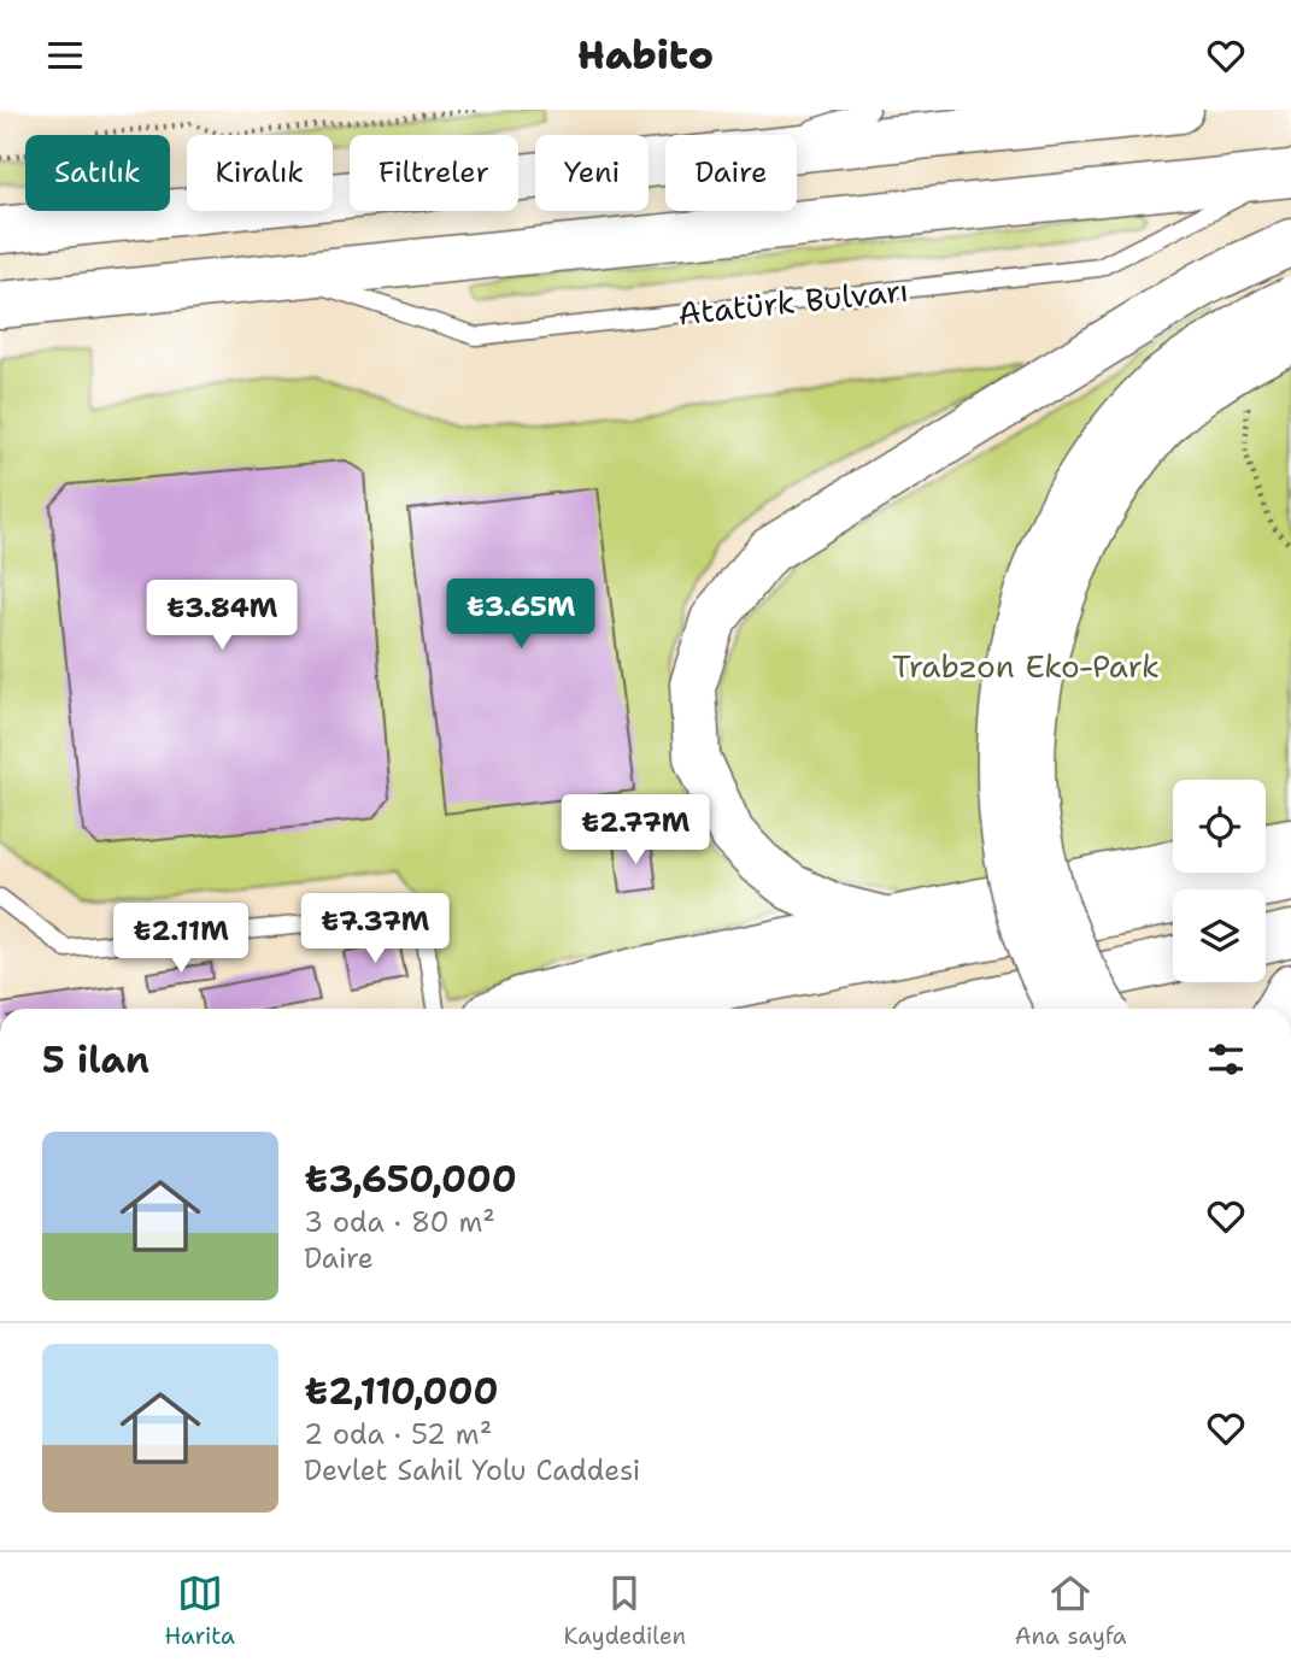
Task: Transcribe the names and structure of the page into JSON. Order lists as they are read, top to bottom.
{
  "streets": {
    "main road": ["Atatürk Bulvarı"]
  },
  "parks": ["Trabzon Eko-Park"],
  "page": {
    "header": "Habito",
    "chip": [
      "Satılık",
      "Kiralık",
      "Filtreler",
      "Yeni",
      "Daire"
    ],
    "price": [
      "₺3.65M",
      "₺3.84M",
      "₺2.77M",
      "₺7.37M",
      "₺2.11M"
    ],
    "heading": "5 ilan",
    "list": [
      {
        "name": "₺3,650,000",
        "note": "3 oda · 80 m² · Daire"
      },
      {
        "name": "₺2,110,000",
        "note": "2 oda · 52 m² · Devlet Sahil Yolu Caddesi"
      }
    ],
    "tabs": ["Harita", "Kaydedilen", "Ana sayfa"]
  }
}
